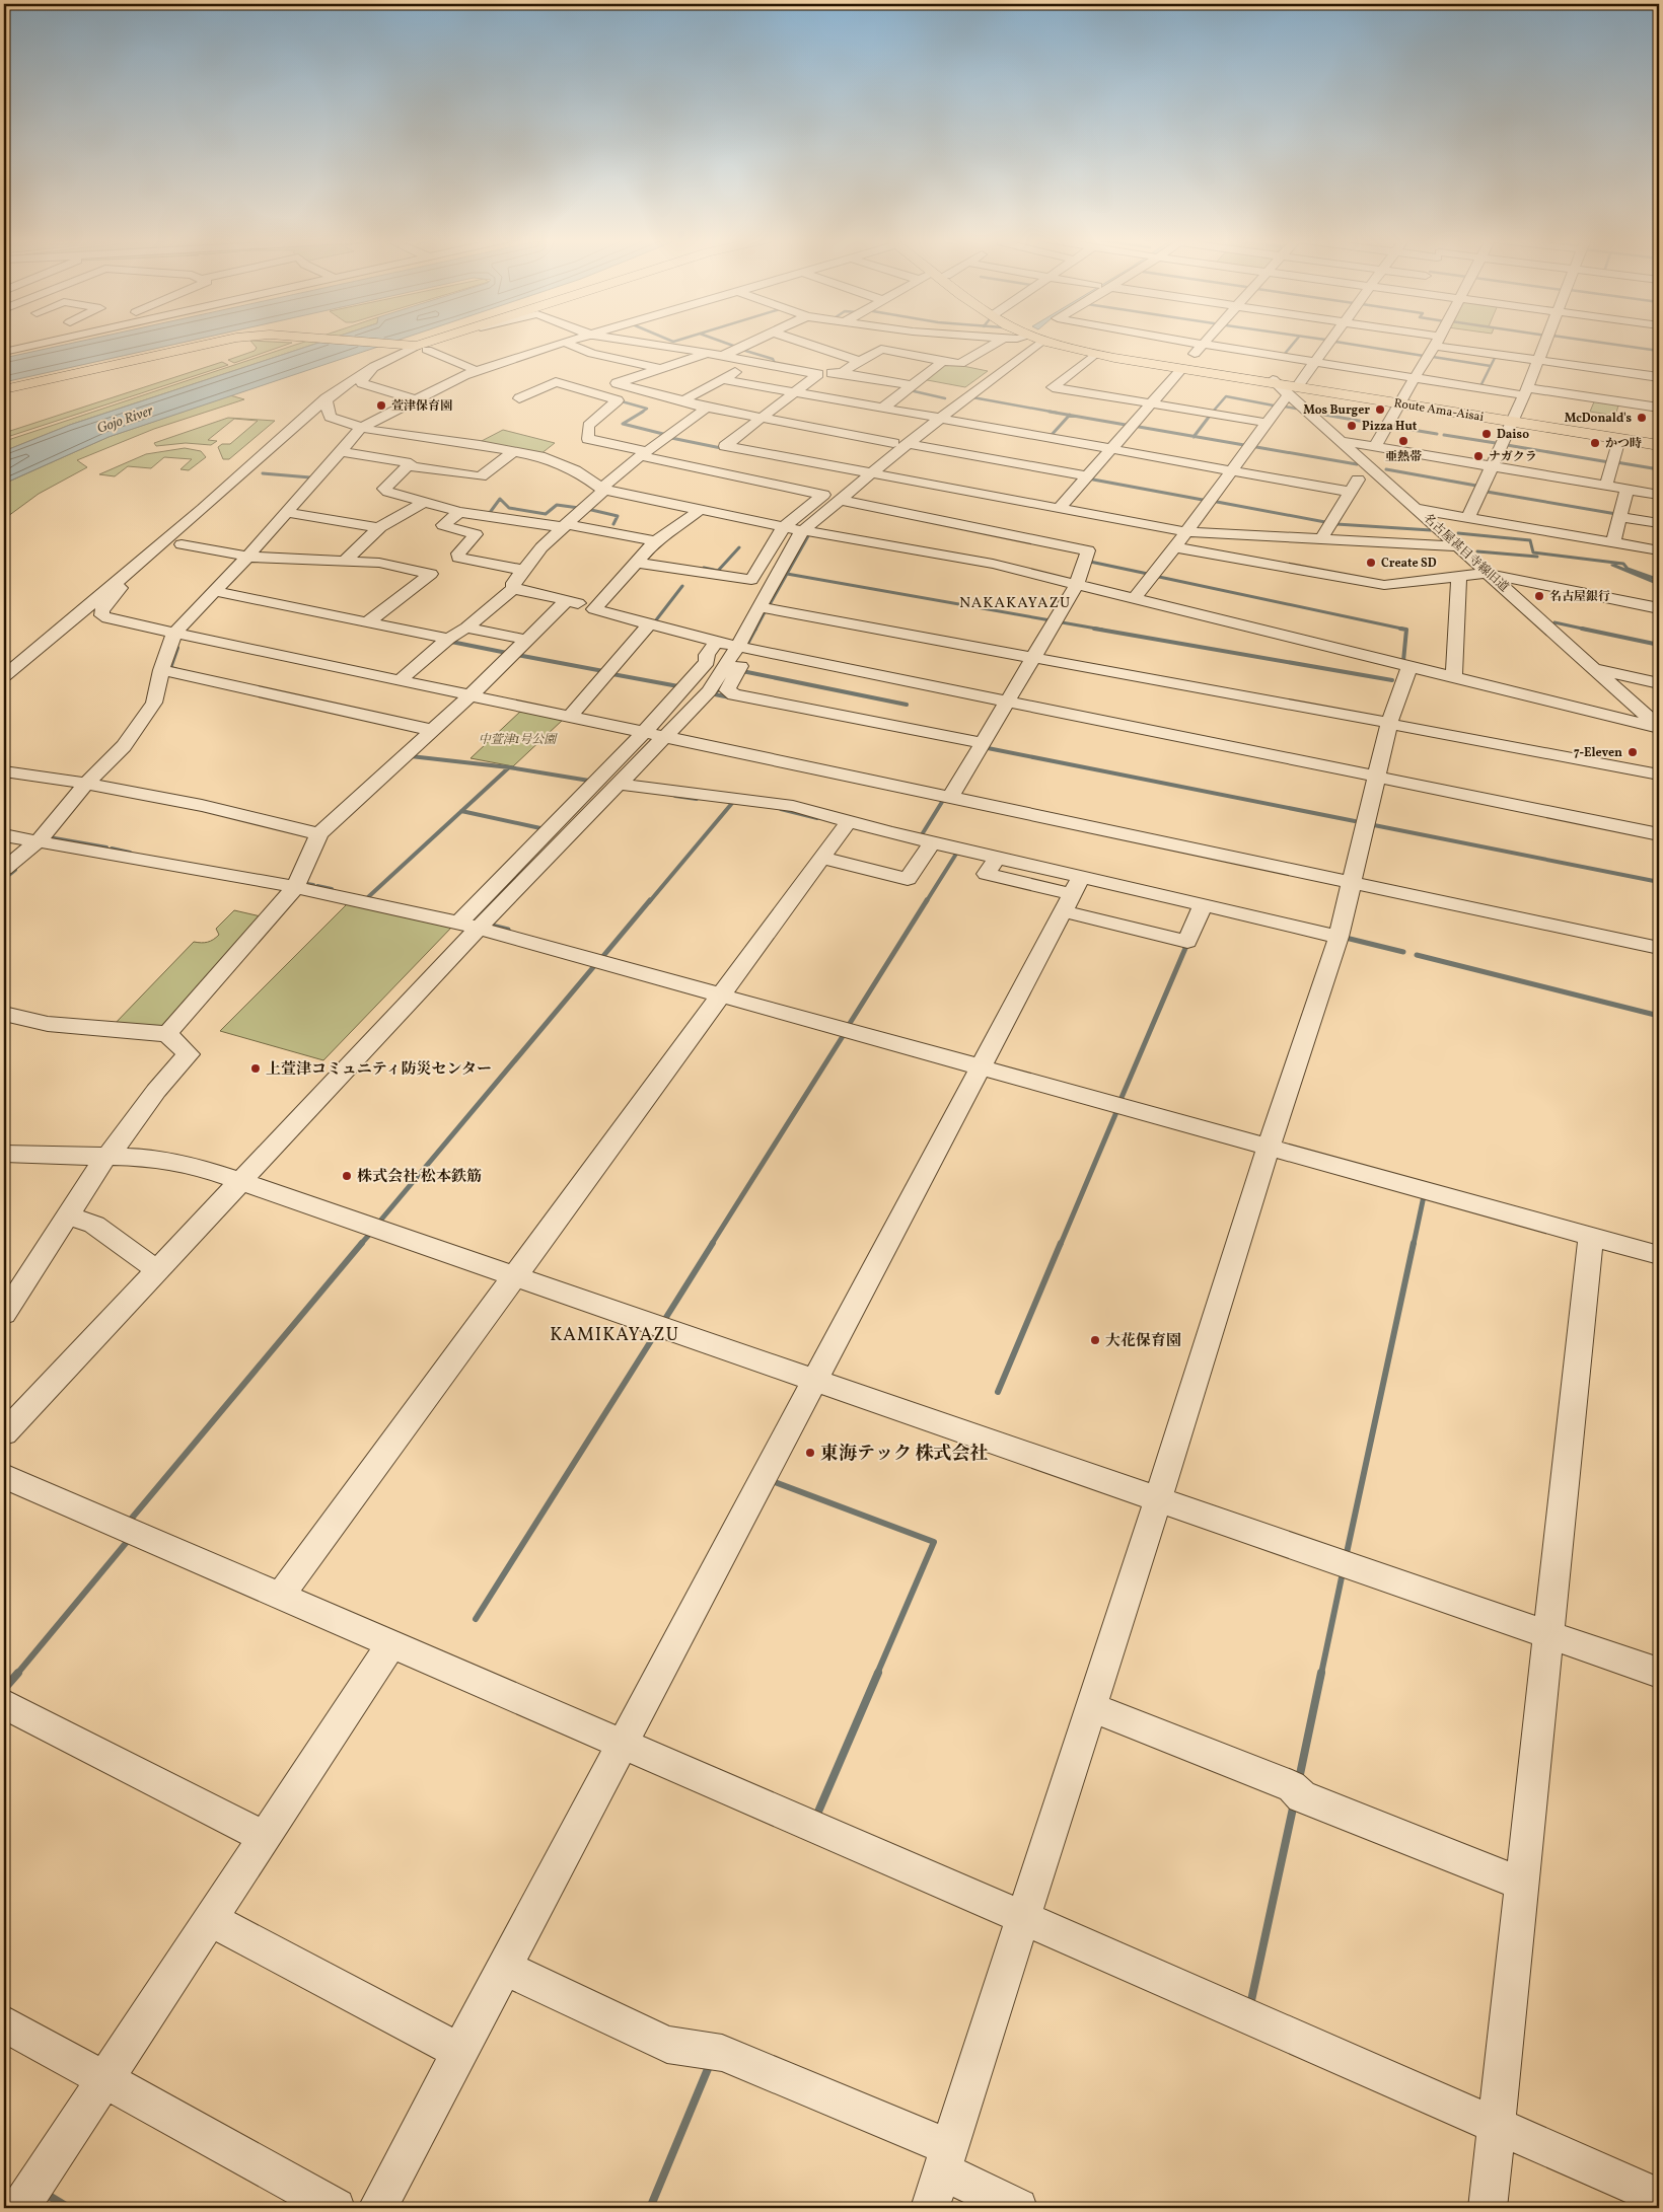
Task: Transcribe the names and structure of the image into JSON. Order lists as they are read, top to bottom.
{
  "streets": {
    "main road": ["Route Ama-Aisai"],
    "street": ["名古屋甚目寺線旧道"]
  },
  "crossings": [
    ["Route Ama-Aisai", "名古屋甚目寺線旧道"]
  ],
  "districts": ["NAKAKAYAZU", "KAMIKAYAZU"],
  "water": ["Gojo River"],
  "parks": ["中萱津1号公園"],
  "places": [
    "萱津保育園",
    "Mos Burger",
    "McDonald's",
    "Pizza Hut",
    "Daiso",
    "亜熱帯",
    "かつ時",
    "ナガクラ",
    "Create SD",
    "名古屋銀行",
    "7-Eleven",
    "上萱津コミュニティ防災センター",
    "株式会社 松本鉄筋",
    "大花保育園",
    "東海テック 株式会社"
  ]
}
